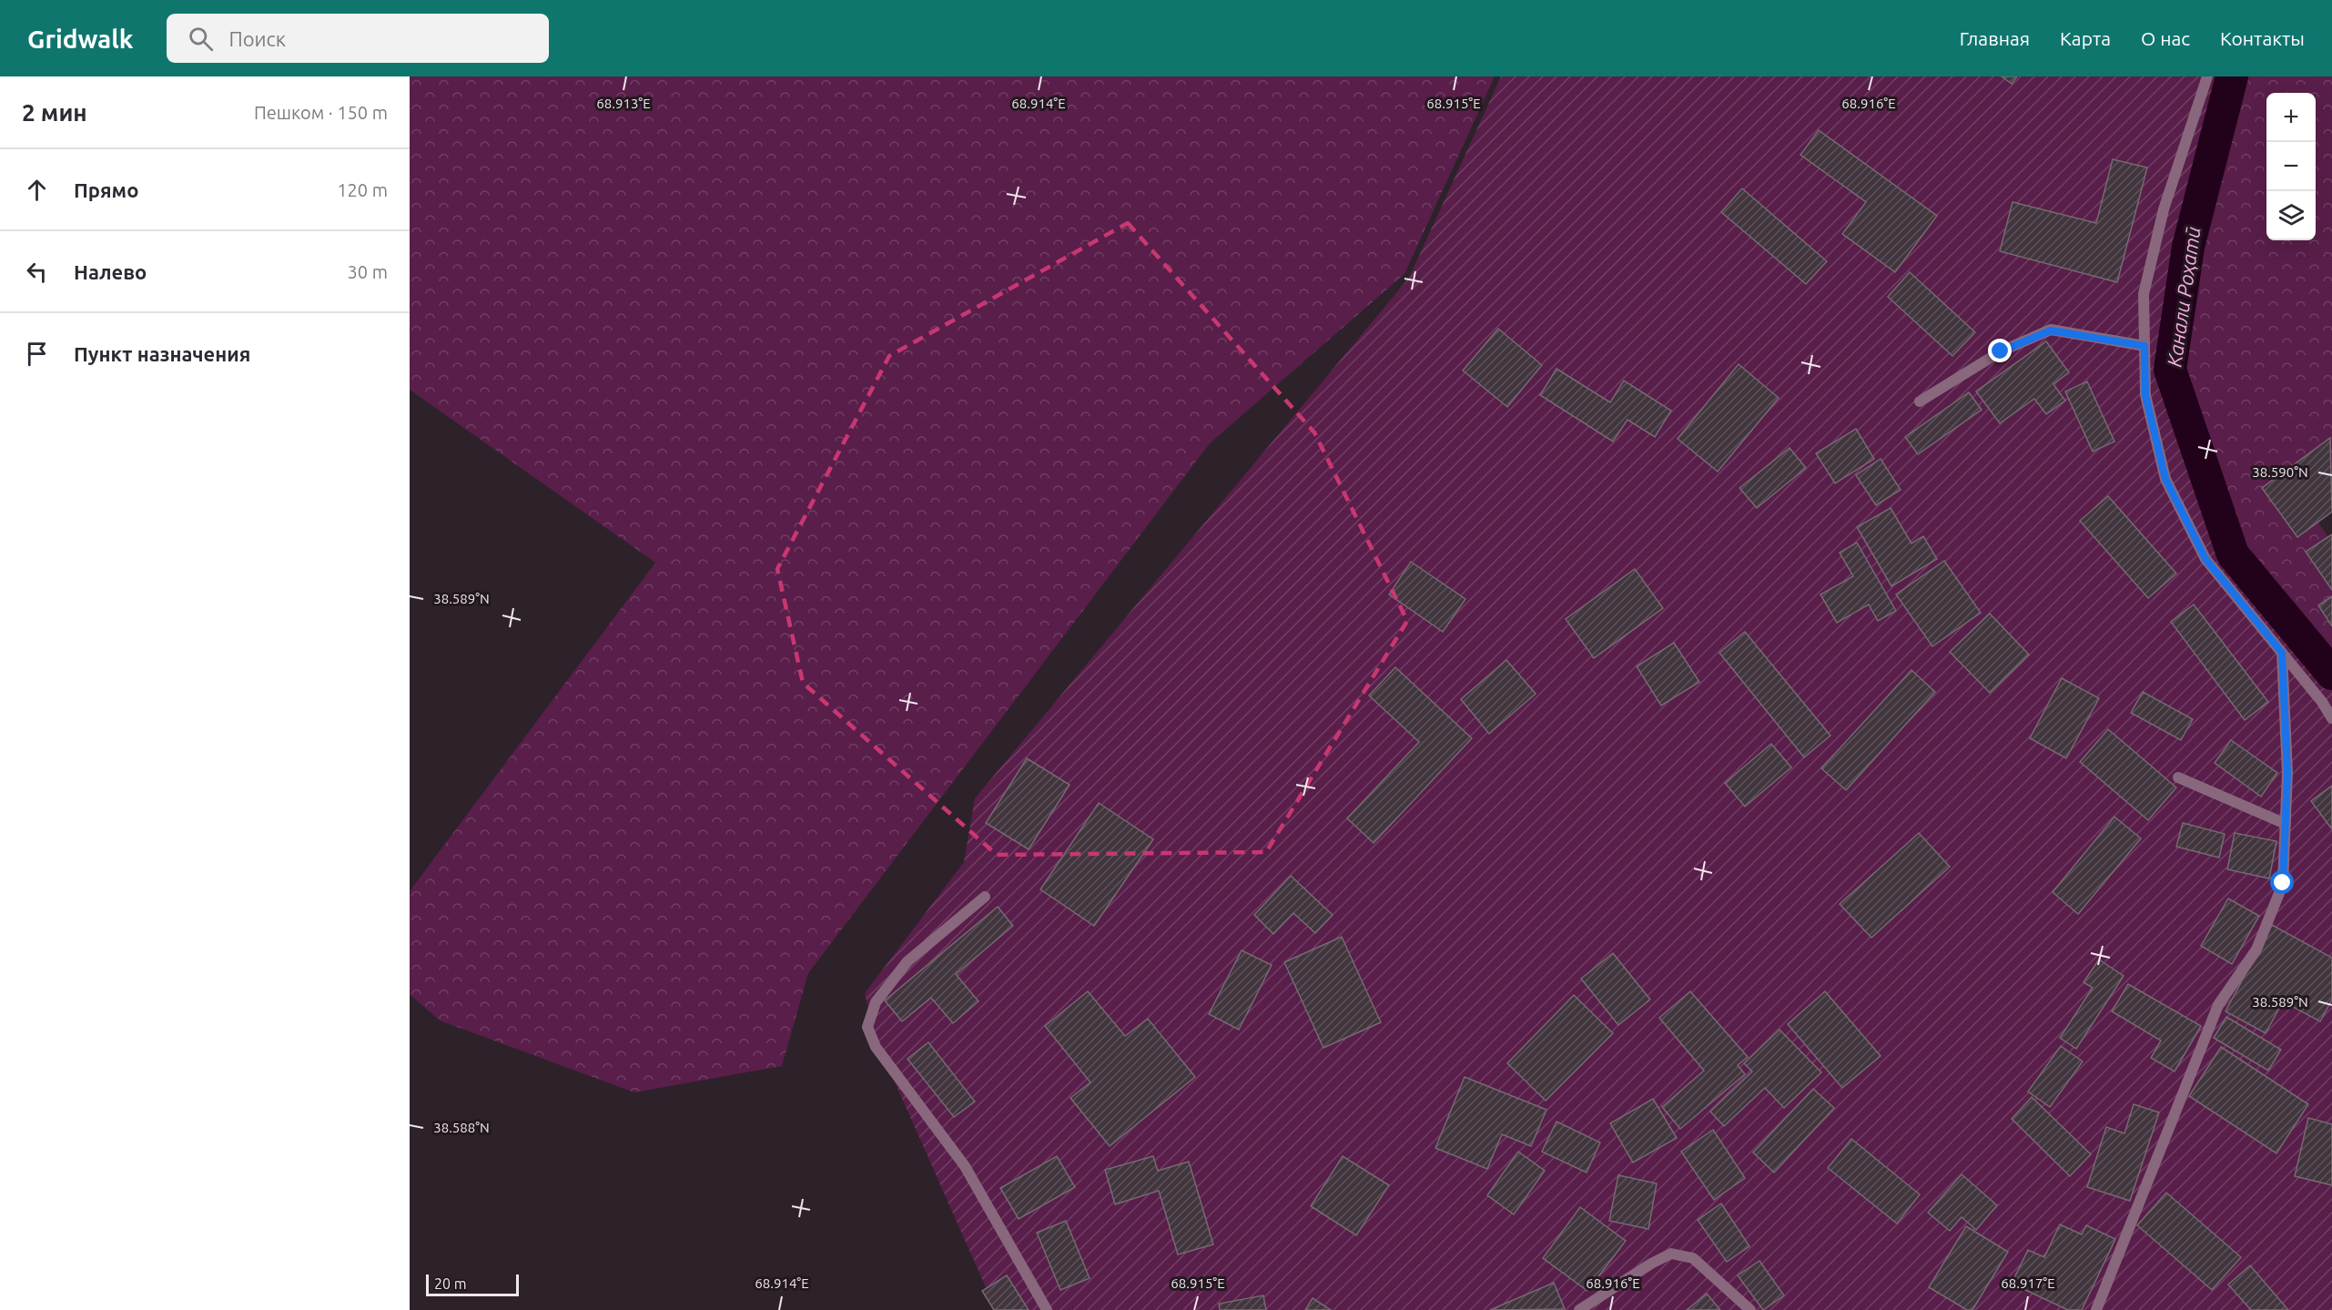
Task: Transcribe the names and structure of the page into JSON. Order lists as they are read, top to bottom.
{
  "water": ["Канали Роҳатӣ"],
  "scale_bar": "20 m",
  "page": {
    "header": "Gridwalk",
    "search": "Поиск",
    "nav": [
      "Главная",
      "Карта",
      "О нас",
      "Контакты"
    ],
    "heading": ["2 мин", "Пешком · 150 m"],
    "map_buttons": ["+", "−"],
    "list": [
      ["Прямо", "120 m"],
      ["Налево", "30 m"],
      "Пункт назначения"
    ],
    "scale": "20 m"
  },
  "coordinates": [
    "68.913°E",
    "68.914°E",
    "68.915°E",
    "68.916°E",
    "38.590°N",
    "38.589°N",
    "38.588°N",
    "68.917°E"
  ]
}
